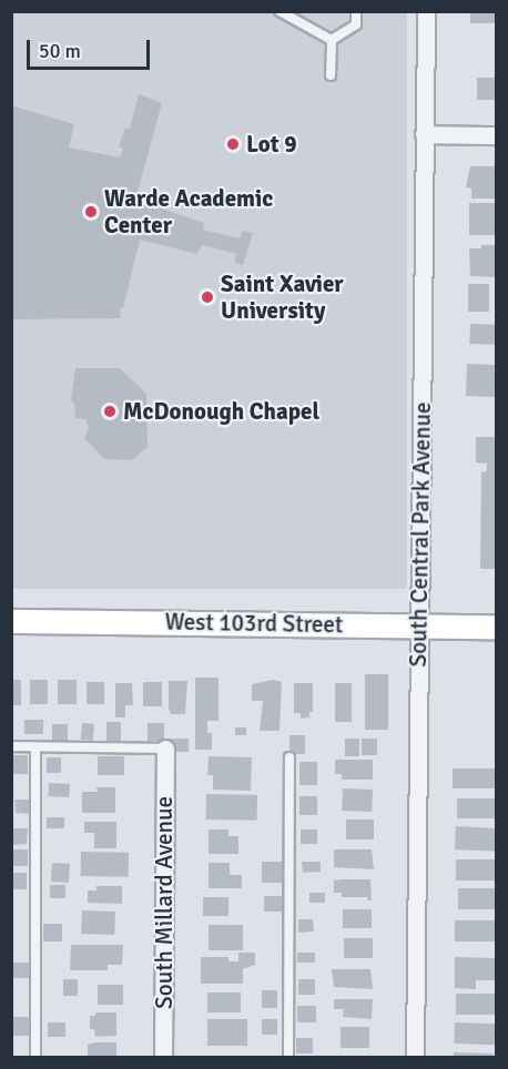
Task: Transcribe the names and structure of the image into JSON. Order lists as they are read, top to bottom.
{
  "streets": {
    "main road": ["West 103rd Street"],
    "street": ["South Central Park Avenue", "South Millard Avenue"]
  },
  "crossings": [
    ["South Central Park Avenue", "West 103rd Street"]
  ],
  "places": [
    "Lot 9",
    "Warde Academic Center",
    "Saint Xavier University",
    "McDonough Chapel"
  ],
  "scale_bar": "50 m"
}
